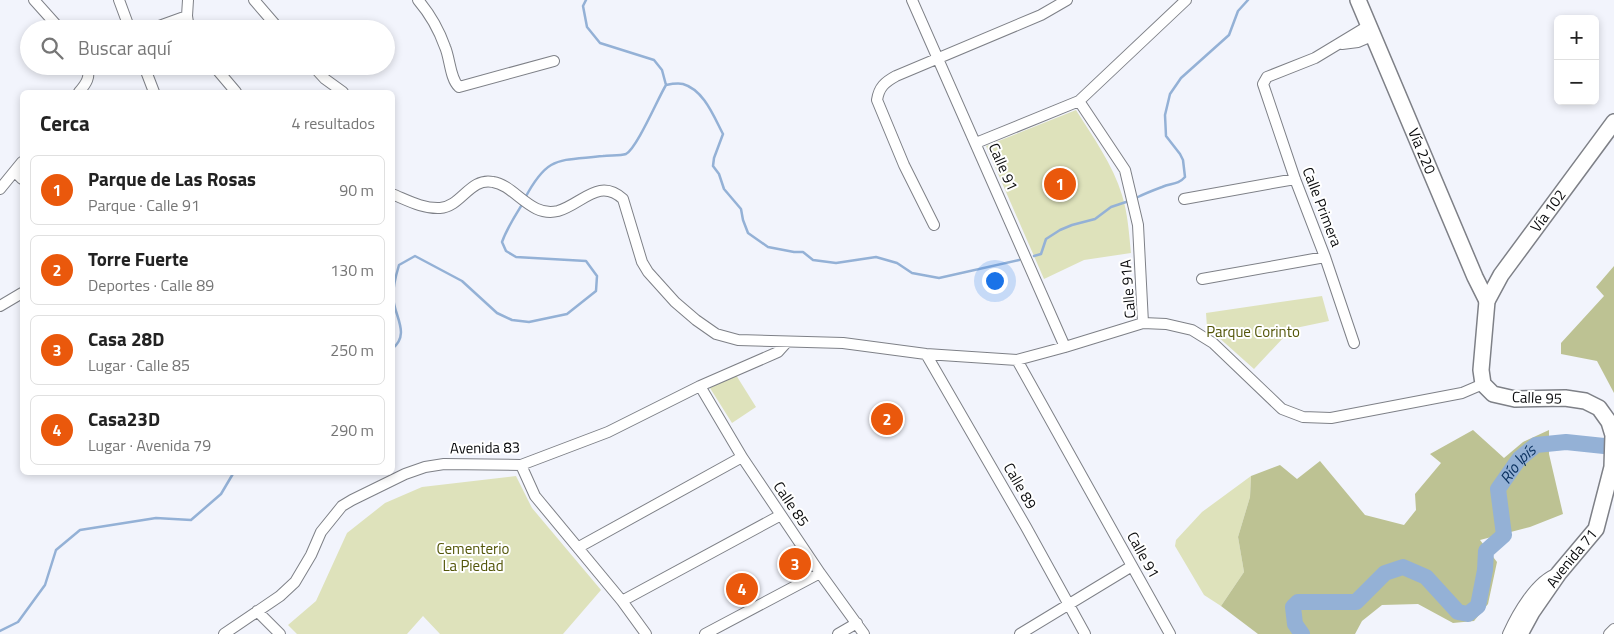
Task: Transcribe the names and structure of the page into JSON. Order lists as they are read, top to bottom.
{
  "streets": {
    "main road": [
      "Vía 220",
      "Vía 102",
      "Calle 95",
      "Avenida 71"
    ],
    "street": [
      "Calle 91",
      "Calle Primera",
      "Calle 91A",
      "Avenida 83",
      "Calle 89",
      "Calle 85"
    ]
  },
  "crossings": [
    ["Vía 220", "Vía 102"],
    ["Calle 91A", "Calle 95"],
    ["Calle 95", "Avenida 71"],
    ["Avenida 83", "Calle 85"]
  ],
  "water": ["Río Ipís"],
  "parks": ["Parque Corinto", "Cementerio La Piedad"],
  "page": {
    "map_buttons": ["+", "−"],
    "search": "Buscar aquí",
    "heading": ["Cerca", "4 resultados"],
    "list": [
      {
        "mark": "1",
        "name": "Parque de Las Rosas",
        "note": "Parque · Calle 91",
        "value": "90 m"
      },
      {
        "mark": "2",
        "name": "Torre Fuerte",
        "note": "Deportes · Calle 89",
        "value": "130 m"
      },
      {
        "mark": "3",
        "name": "Casa 28D",
        "note": "Lugar · Calle 85",
        "value": "250 m"
      },
      {
        "mark": "4",
        "name": "Casa23D",
        "note": "Lugar · Avenida 79",
        "value": "290 m"
      }
    ],
    "pins": [
      "1",
      "2",
      "3",
      "4"
    ]
  }
}
